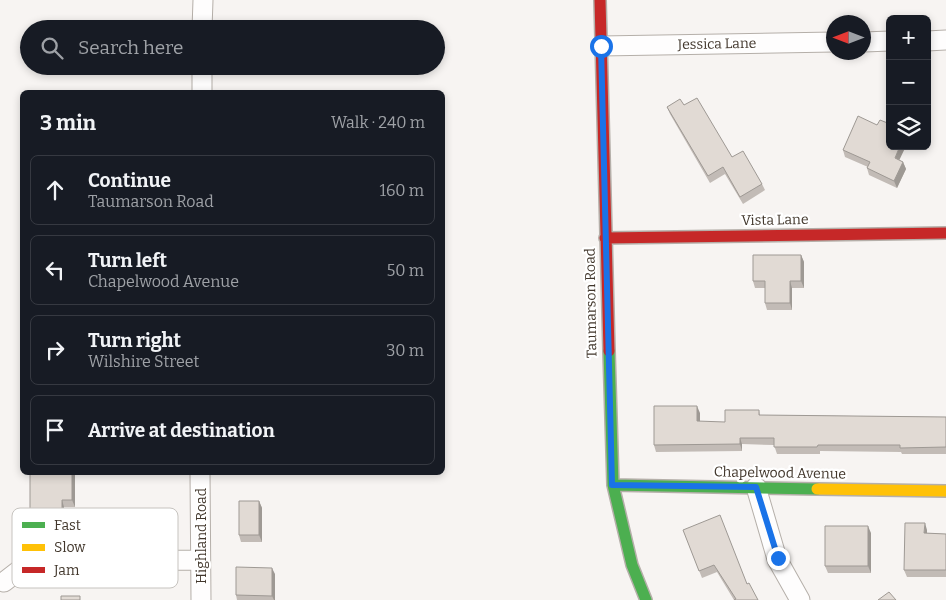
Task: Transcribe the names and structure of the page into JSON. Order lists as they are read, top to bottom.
{
  "streets": {
    "street": [
      "Jessica Lane",
      "Vista Lane",
      "Taumarson Road",
      "Chapelwood Avenue",
      "Highland Road"
    ]
  },
  "crossings": [
    ["Jessica Lane", "Taumarson Road"],
    ["Vista Lane", "Taumarson Road"],
    ["Taumarson Road", "Chapelwood Avenue"]
  ],
  "legend": ["Fast", "Slow", "Jam"],
  "north": "left",
  "page": {
    "map_buttons": ["+", "−"],
    "search": "Search here",
    "heading": ["3 min", "Walk · 240 m"],
    "list": [
      ["Continue", "Taumarson Road", "160 m"],
      ["Turn left", "Chapelwood Avenue", "50 m"],
      ["Turn right", "Wilshire Street", "30 m"],
      "Arrive at destination"
    ]
  }
}
